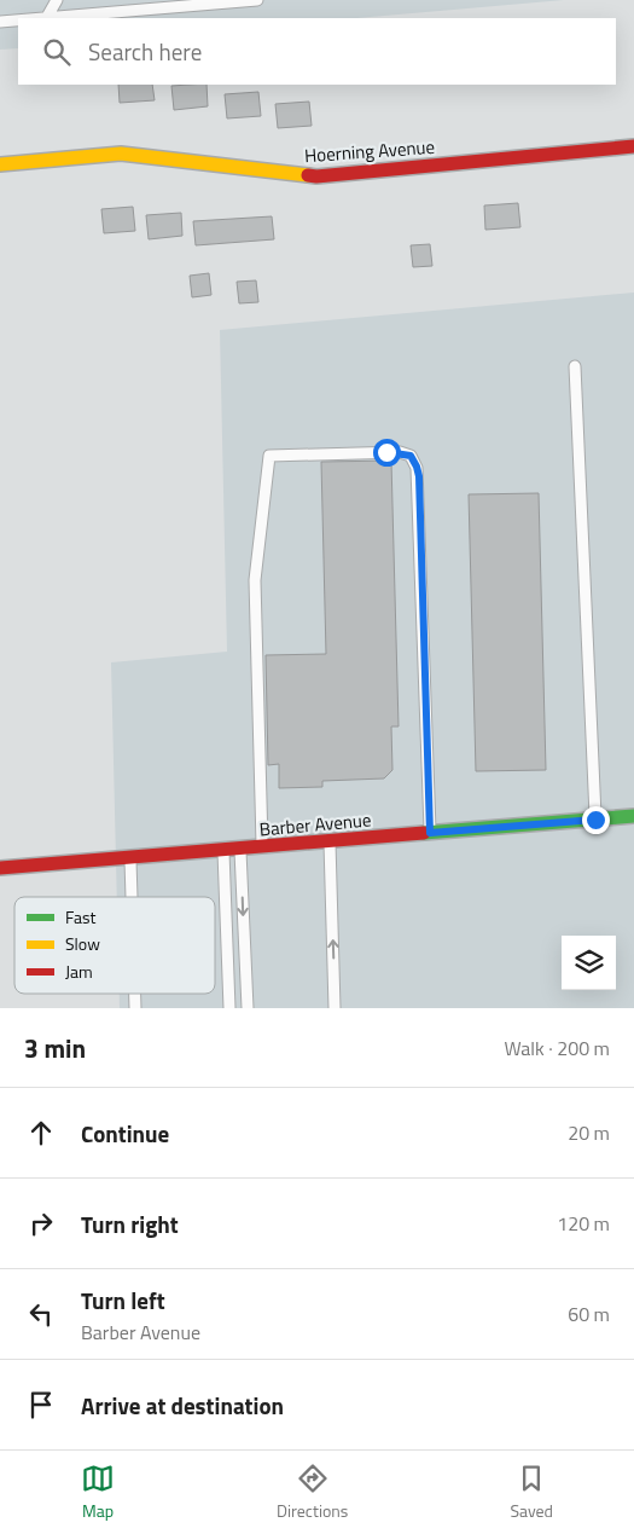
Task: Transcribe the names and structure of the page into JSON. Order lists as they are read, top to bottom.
{
  "streets": {
    "street": ["Hoerning Avenue", "Barber Avenue"]
  },
  "legend": ["Fast", "Slow", "Jam"],
  "page": {
    "search": "Search here",
    "heading": ["3 min", "Walk · 200 m"],
    "list": [
      ["Continue", "20 m"],
      ["Turn right", "120 m"],
      ["Turn left", "Barber Avenue", "60 m"],
      "Arrive at destination"
    ],
    "nav": ["Map", "Directions", "Saved"]
  }
}
